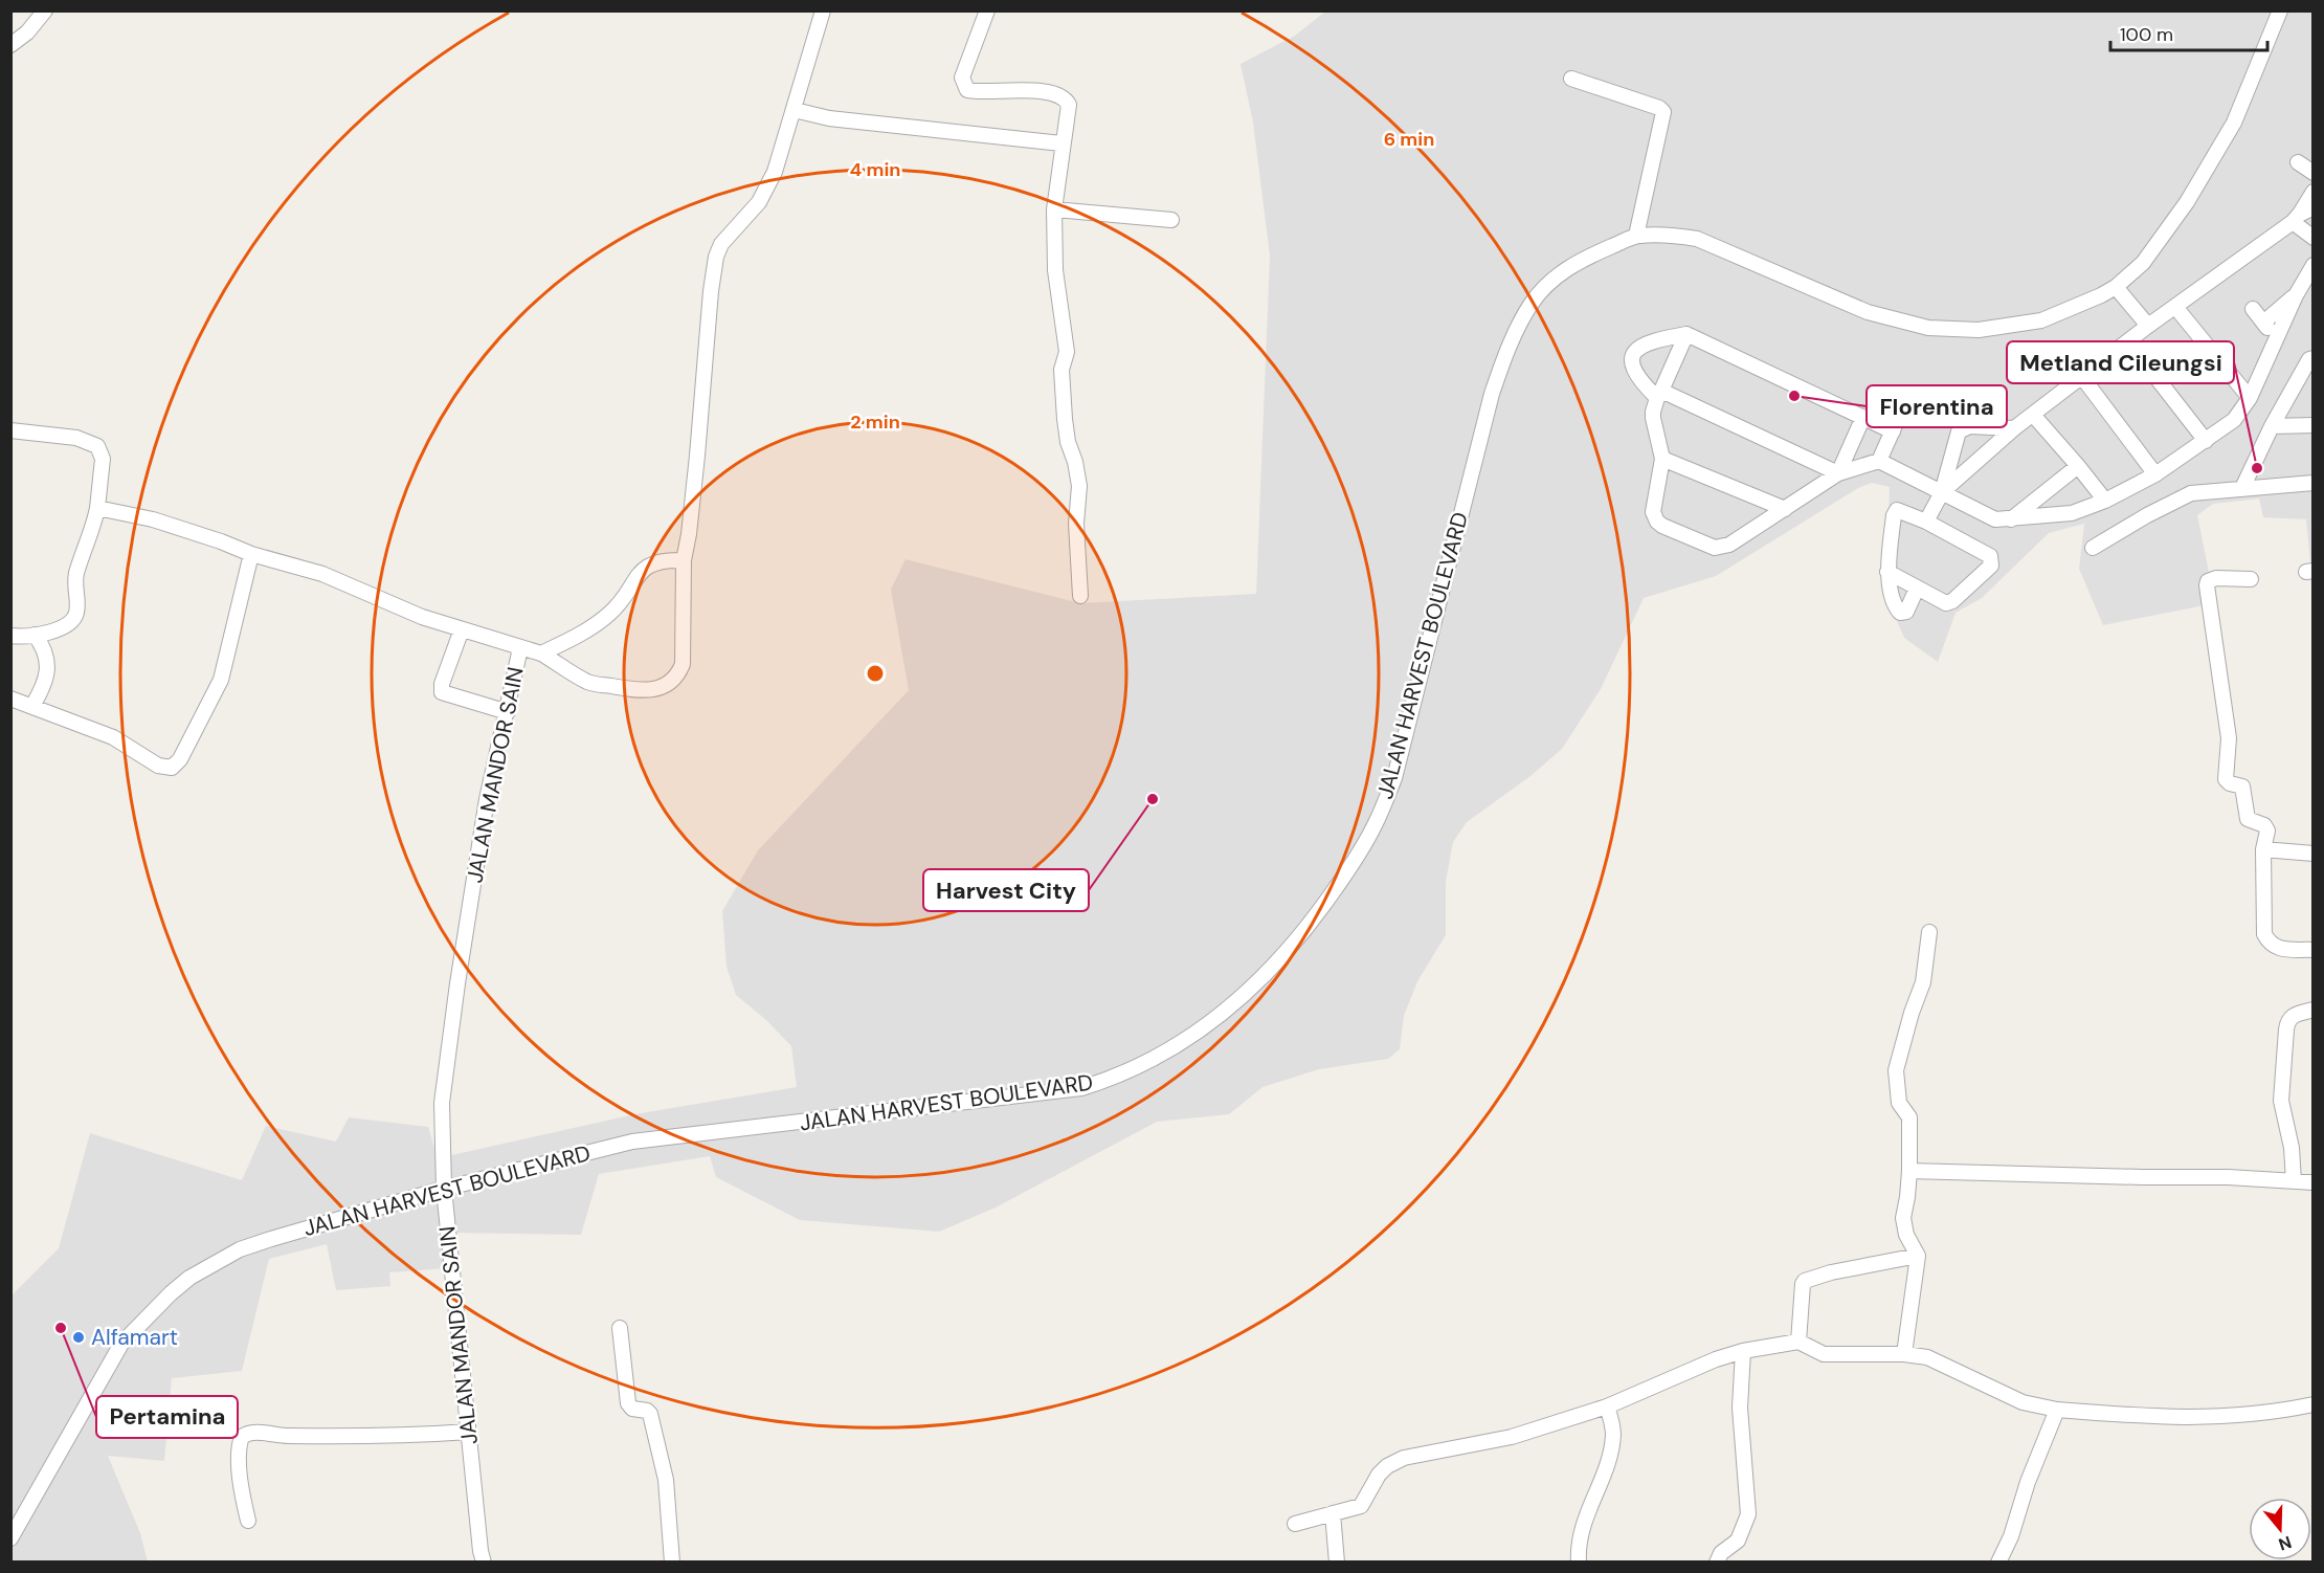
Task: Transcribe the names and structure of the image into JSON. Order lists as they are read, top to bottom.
{
  "streets": {
    "street": ["JALAN HARVEST BOULEVARD", "JALAN MANDOR SAIN"]
  },
  "crossings": [
    ["JALAN HARVEST BOULEVARD", "JALAN MANDOR SAIN"]
  ],
  "places": [
    "Florentina",
    "Metland Cileungsi",
    "Harvest City",
    "Pertamina",
    "Alfamart"
  ],
  "scale_bar": "100 m",
  "north": "bottom",
  "rings": ["6 min", "4 min", "2 min"]
}
